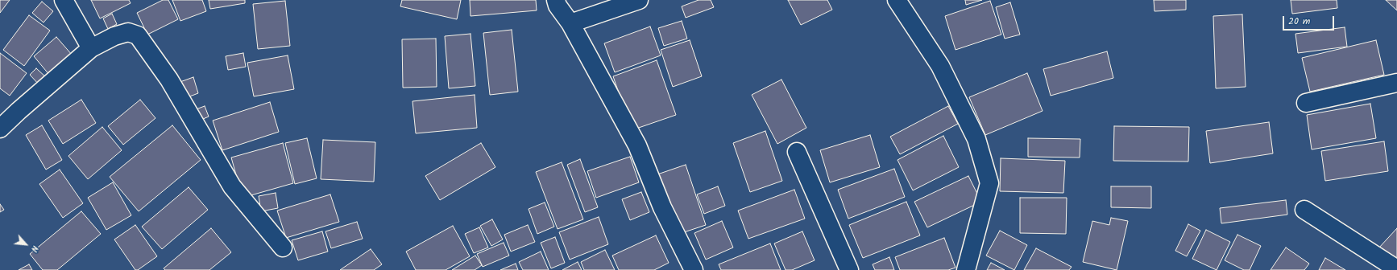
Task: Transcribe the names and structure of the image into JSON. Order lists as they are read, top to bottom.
{
  "scale_bar": "20 m",
  "north": "bottom right"
}
